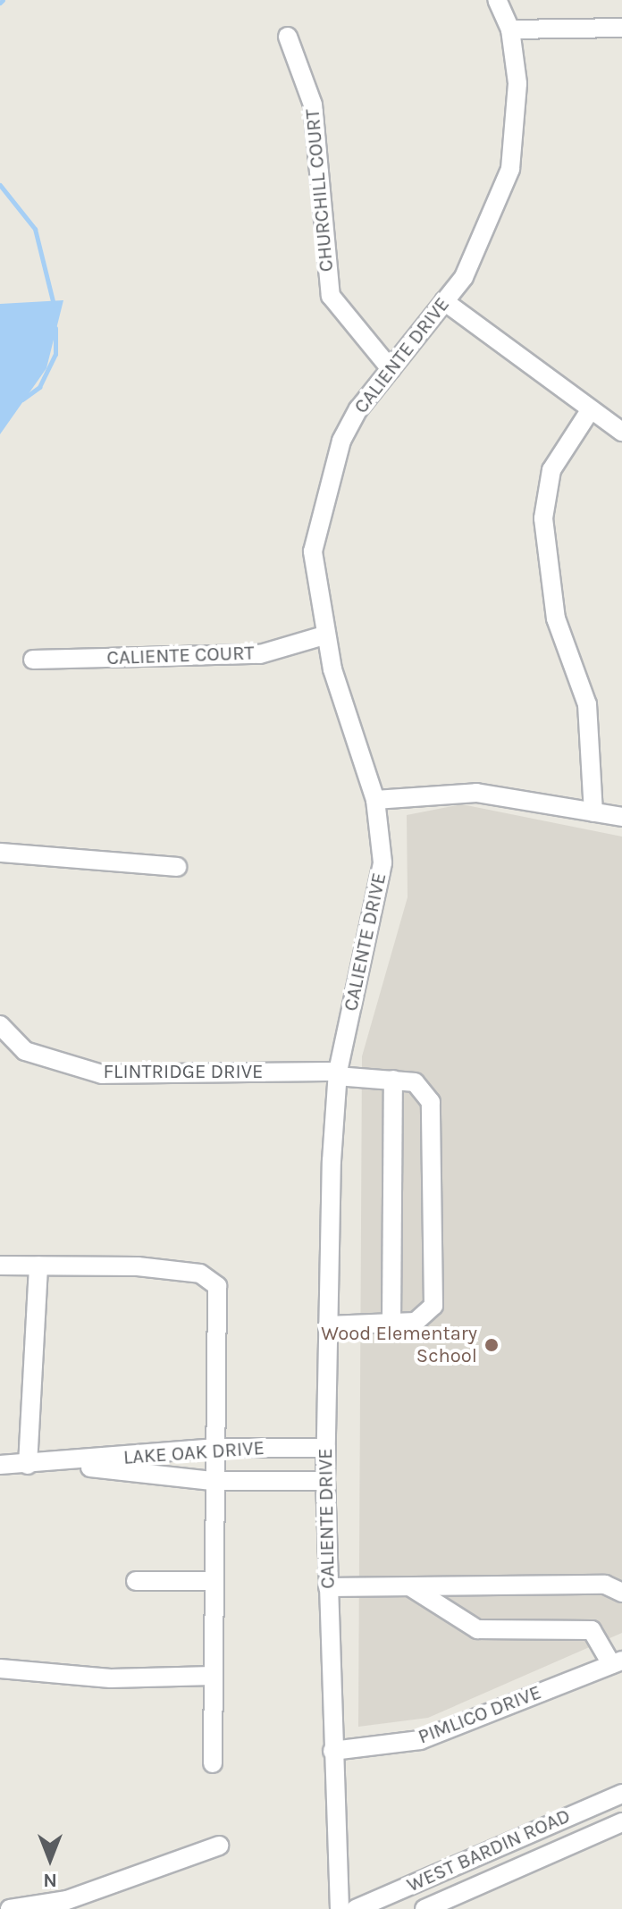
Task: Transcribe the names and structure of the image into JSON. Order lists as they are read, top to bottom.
{
  "streets": {
    "street": [
      "CHURCHILL COURT",
      "CALIENTE DRIVE",
      "CALIENTE COURT",
      "FLINTRIDGE DRIVE",
      "LAKE OAK DRIVE",
      "PIMLICO DRIVE",
      "WEST BARDIN ROAD"
    ]
  },
  "crossings": [
    ["CHURCHILL COURT", "CALIENTE DRIVE"],
    ["CALIENTE DRIVE", "CALIENTE COURT"],
    ["CALIENTE DRIVE", "FLINTRIDGE DRIVE"],
    ["CALIENTE DRIVE", "LAKE OAK DRIVE"],
    ["CALIENTE DRIVE", "PIMLICO DRIVE"]
  ],
  "places": ["Wood Elementary School"],
  "north": "bottom"
}
